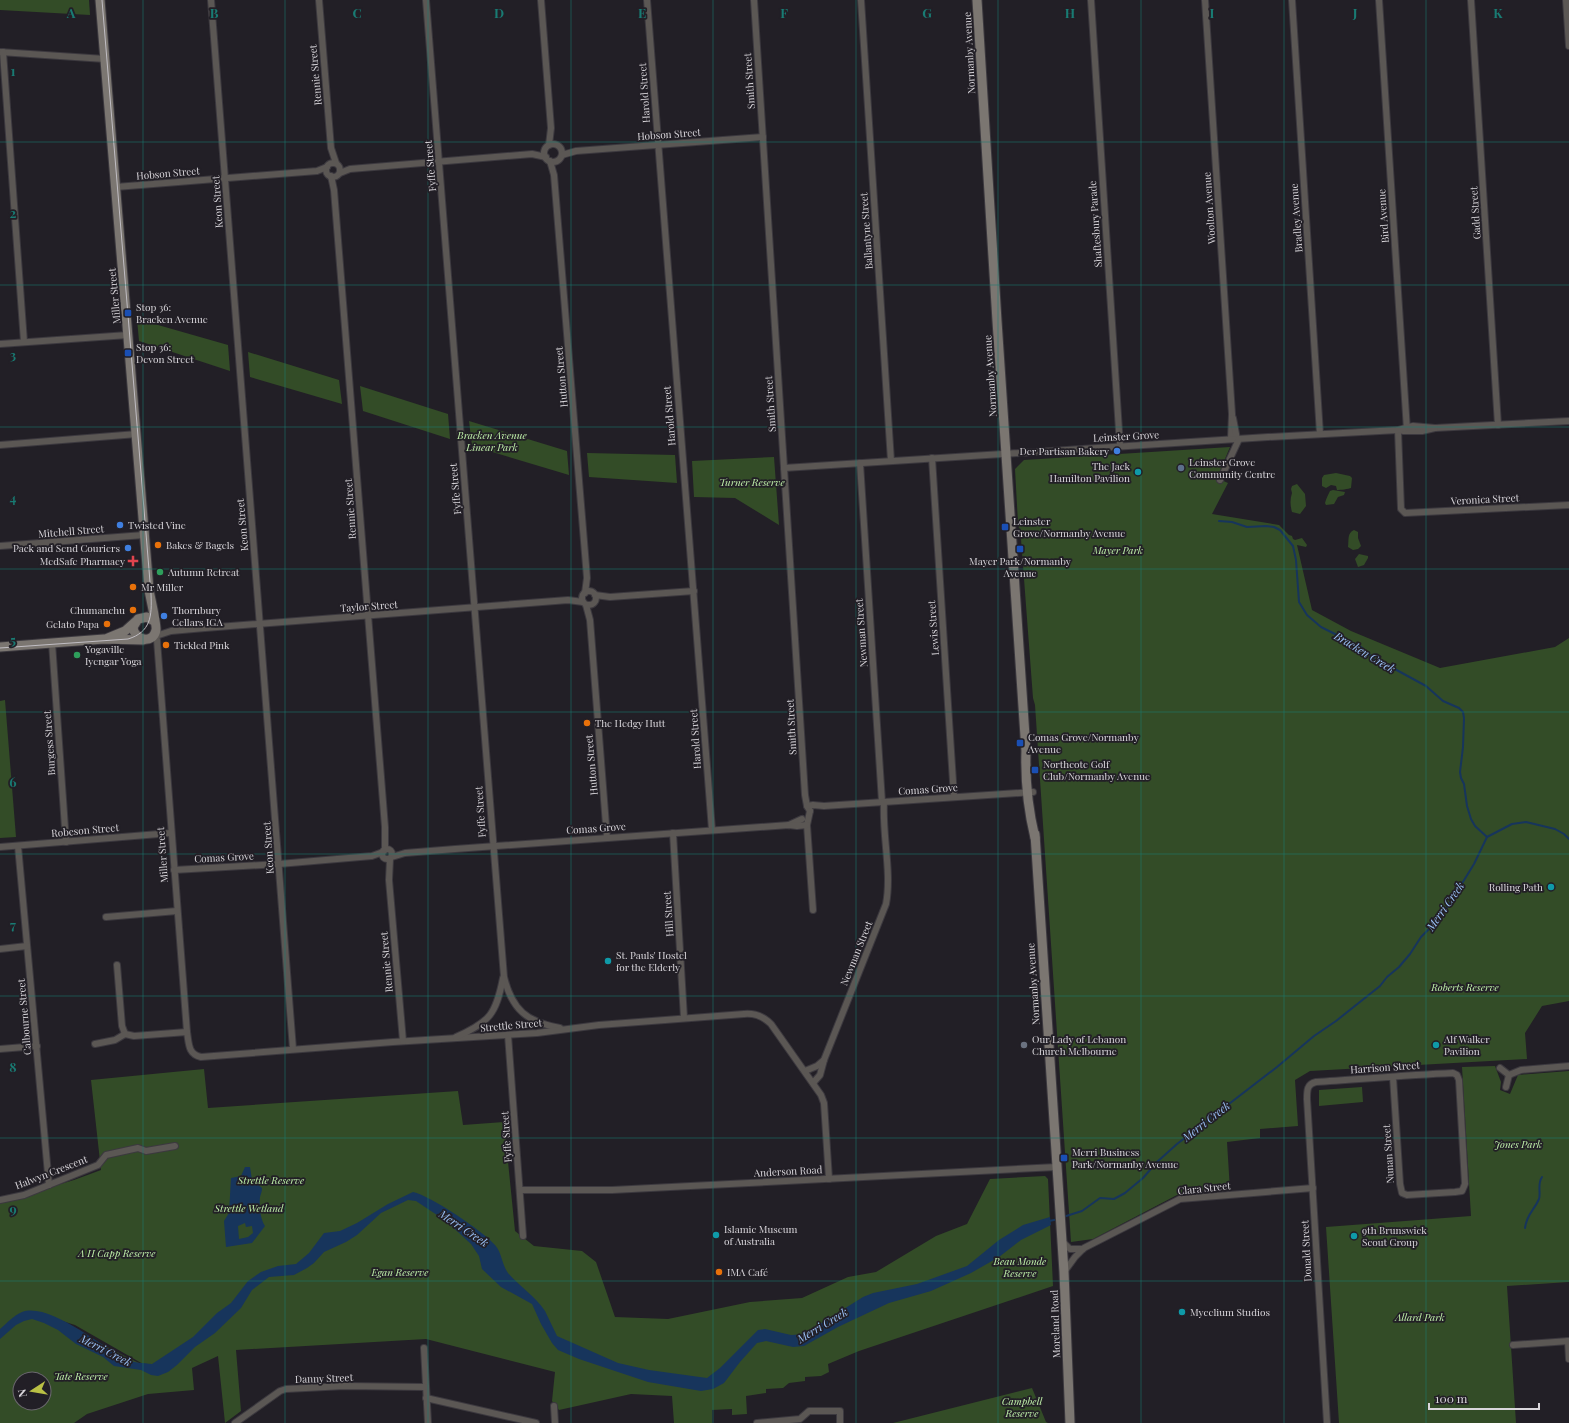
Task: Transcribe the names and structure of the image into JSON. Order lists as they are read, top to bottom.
{
  "streets": {
    "main road": ["Normanby Avenue", "Miller Street", "Moreland Road"],
    "street": [
      "Rennie Street",
      "Smith Street",
      "Harold Street",
      "Hobson Street",
      "Fyffe Street",
      "Keon Street",
      "Woolton Avenue",
      "Gadd Street",
      "Bird Avenue",
      "Bradley Avenue",
      "Shaftesbury Parade",
      "Ballantyne Street",
      "Hutton Street",
      "Leinster Grove",
      "Veronica Street",
      "Mitchell Street",
      "Taylor Street",
      "Lewis Street",
      "Newman Street",
      "Burgess Street",
      "Comas Grove",
      "Robeson Street",
      "Hill Street",
      "Calbourne Street",
      "Strettle Street",
      "Harrison Street",
      "Nunan Street",
      "Anderson Road",
      "Halwyn Crescent",
      "Clara Street",
      "Donald Street",
      "Danny Street"
    ]
  },
  "crossings": [
    ["Normanby Avenue", "Leinster Grove"],
    ["Normanby Avenue", "Comas Grove"],
    ["Normanby Avenue", "Anderson Road"],
    ["Normanby Avenue", "Moreland Road"],
    ["Rennie Street", "Hobson Street"],
    ["Rennie Street", "Taylor Street"],
    ["Rennie Street", "Comas Grove"],
    ["Rennie Street", "Strettle Street"],
    ["Smith Street", "Hobson Street"],
    ["Smith Street", "Leinster Grove"],
    ["Smith Street", "Comas Grove"],
    ["Harold Street", "Hobson Street"],
    ["Harold Street", "Taylor Street"],
    ["Harold Street", "Comas Grove"],
    ["Hobson Street", "Fyffe Street"],
    ["Hobson Street", "Keon Street"],
    ["Hobson Street", "Miller Street"],
    ["Hobson Street", "Hutton Street"],
    ["Fyffe Street", "Taylor Street"],
    ["Fyffe Street", "Comas Grove"],
    ["Fyffe Street", "Strettle Street"],
    ["Fyffe Street", "Anderson Road"],
    ["Keon Street", "Taylor Street"],
    ["Keon Street", "Comas Grove"],
    ["Keon Street", "Strettle Street"],
    ["Woolton Avenue", "Leinster Grove"],
    ["Gadd Street", "Leinster Grove"],
    ["Bird Avenue", "Leinster Grove"],
    ["Bradley Avenue", "Leinster Grove"],
    ["Shaftesbury Parade", "Leinster Grove"],
    ["Ballantyne Street", "Leinster Grove"],
    ["Miller Street", "Mitchell Street"],
    ["Miller Street", "Taylor Street"],
    ["Miller Street", "Comas Grove"],
    ["Miller Street", "Robeson Street"],
    ["Miller Street", "Strettle Street"],
    ["Hutton Street", "Taylor Street"],
    ["Hutton Street", "Comas Grove"],
    ["Leinster Grove", "Veronica Street"],
    ["Leinster Grove", "Lewis Street"],
    ["Leinster Grove", "Newman Street"],
    ["Lewis Street", "Comas Grove"],
    ["Newman Street", "Comas Grove"],
    ["Burgess Street", "Robeson Street"],
    ["Comas Grove", "Hill Street"],
    ["Robeson Street", "Calbourne Street"],
    ["Hill Street", "Strettle Street"],
    ["Calbourne Street", "Halwyn Crescent"],
    ["Harrison Street", "Nunan Street"],
    ["Harrison Street", "Donald Street"],
    ["Clara Street", "Donald Street"],
    ["Clara Street", "Moreland Road"]
  ],
  "water": ["Bracken Creek", "Merri Creek"],
  "parks": [
    "Bracken Avenue Linear Park",
    "Turner Reserve",
    "Mayer Park",
    "Roberts Reserve",
    "Jones Park",
    "Strettle Reserve",
    "Strettle Wetland",
    "A H Capp Reserve",
    "Beau Monde Reserve",
    "Egan Reserve",
    "Allard Park",
    "Tate Reserve",
    "Campbell Reserve"
  ],
  "places": {
    "transit": [
      "Stop 36: Bracken Avenue",
      "Stop 36: Devon Street",
      "Leinster Grove/Normanby Avenue",
      "Mayer Park/Normanby Avenue",
      "Comas Grove/Normanby Avenue",
      "Northcote Golf Club/Normanby Avenue",
      "Merri Business Park/Normanby Avenue"
    ],
    "other": [
      "Der Partisan Bakery",
      "Leinster Grove Community Centre",
      "The Jack Hamilton Pavilion",
      "Twisted Vine",
      "Bakes & Bagels",
      "Pack and Send Couriers",
      "Autumn Retreat",
      "Mr Miller",
      "Chumanchu",
      "Thornbury Cellars IGA",
      "Gelato Papa",
      "Tickled Pink",
      "Yogaville Iyengar Yoga",
      "The Hedgy Hutt",
      "Rolling Path",
      "St. Pauls' Hostel for the Elderly",
      "Our Lady of Lebanon Church Melbourne",
      "Alf Walker Pavilion",
      "Islamic Museum of Australia",
      "9th Brunswick Scout Group",
      "IMA Café",
      "Mycelium Studios"
    ],
    "health": ["MedSafe Pharmacy"]
  },
  "scale_bar": "100 m",
  "north": "left",
  "grid": {
    "columns": [
      "A",
      "B",
      "C",
      "D",
      "E",
      "F",
      "G",
      "H",
      "I",
      "J",
      "K"
    ],
    "rows": [
      "1",
      "2",
      "3",
      "4",
      "5",
      "6",
      "7",
      "8",
      "9"
    ]
  }
}
